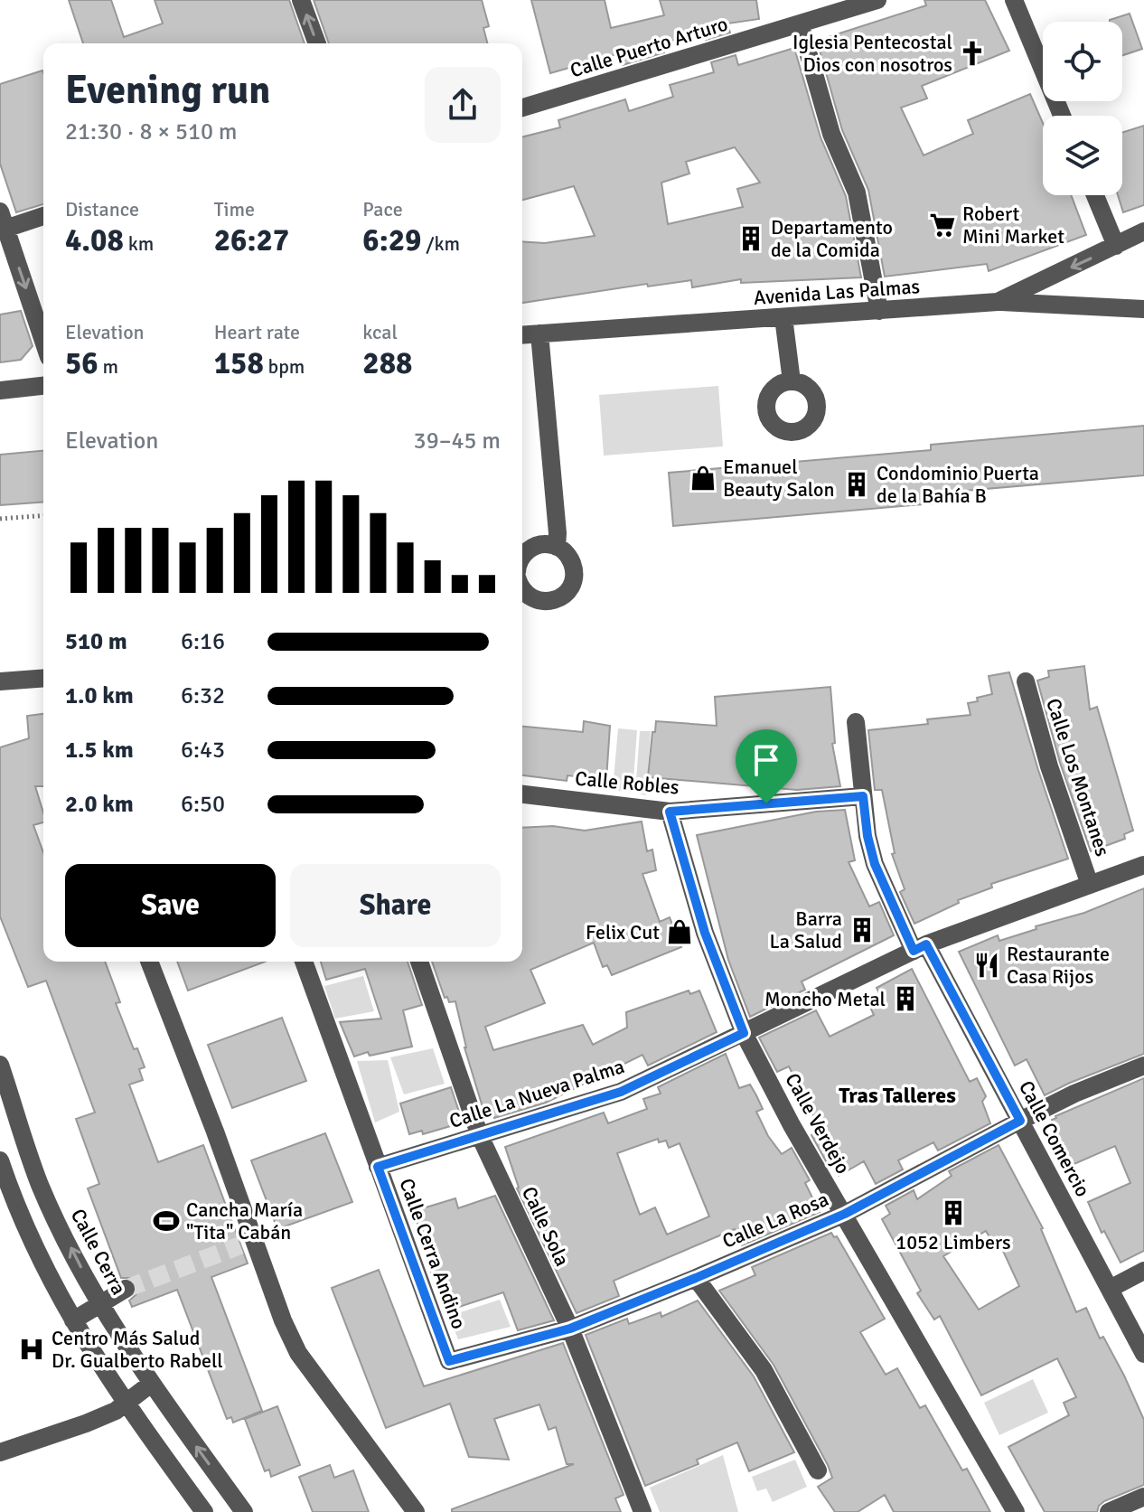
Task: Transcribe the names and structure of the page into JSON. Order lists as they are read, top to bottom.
{
  "streets": {
    "street": [
      "Calle Puerto Arturo",
      "Avenida Las Palmas",
      "Calle Los Montanes",
      "Calle Robles",
      "Calle La Nueva Palma",
      "Calle Verdejo",
      "Calle Comercio",
      "Calle La Rosa",
      "Calle Sola",
      "Calle Cerra",
      "Calle Cerra Andino"
    ]
  },
  "crossings": [
    ["Calle Los Montanes", "Calle La Nueva Palma"],
    ["Calle Robles", "Calle Verdejo"],
    ["Calle Robles", "Calle Comercio"],
    ["Calle La Nueva Palma", "Calle Verdejo"],
    ["Calle La Nueva Palma", "Calle Comercio"],
    ["Calle La Nueva Palma", "Calle Sola"],
    ["Calle La Nueva Palma", "Calle Cerra Andino"],
    ["Calle Verdejo", "Calle La Rosa"],
    ["Calle Comercio", "Calle La Rosa"],
    ["Calle La Rosa", "Calle Sola"],
    ["Calle La Rosa", "Calle Cerra Andino"]
  ],
  "districts": ["Tras Talleres"],
  "places": {
    "church": ["Iglesia Pentecostal Dios con nosotros"],
    "supermarket": ["Robert Mini Market"],
    "building": [
      "Departamento de la Comida",
      "Condominio Puerta de la Bahía B",
      "Barra La Salud",
      "Moncho Metal",
      "1052 Limbers"
    ],
    "shop": ["Emanuel Beauty Salon", "Felix Cut"],
    "restaurant": ["Restaurante Casa Rijos"],
    "sports": ["Cancha María \"Tita\" Cabán"],
    "hospital": ["Centro Más Salud Dr. Gualberto Rabell"]
  },
  "page": {
    "heading": ["Evening run", "21:30 · 8 × 510 m"],
    "stats": [
      ["Distance", "4.08 km"],
      ["Time", "26:27"],
      ["Pace", "6:29 /km"],
      ["Elevation", "56 m"],
      ["Heart rate", "158 bpm"],
      ["kcal", "288"]
    ],
    "chart": ["Elevation", "39–45 m"],
    "list": [
      {
        "name": "510 m",
        "note": "6:16"
      },
      {
        "name": "1.0 km",
        "note": "6:32"
      },
      {
        "name": "1.5 km",
        "note": "6:43"
      },
      {
        "name": "2.0 km",
        "note": "6:50"
      }
    ],
    "buttons": ["Save", "Share"]
  }
}
